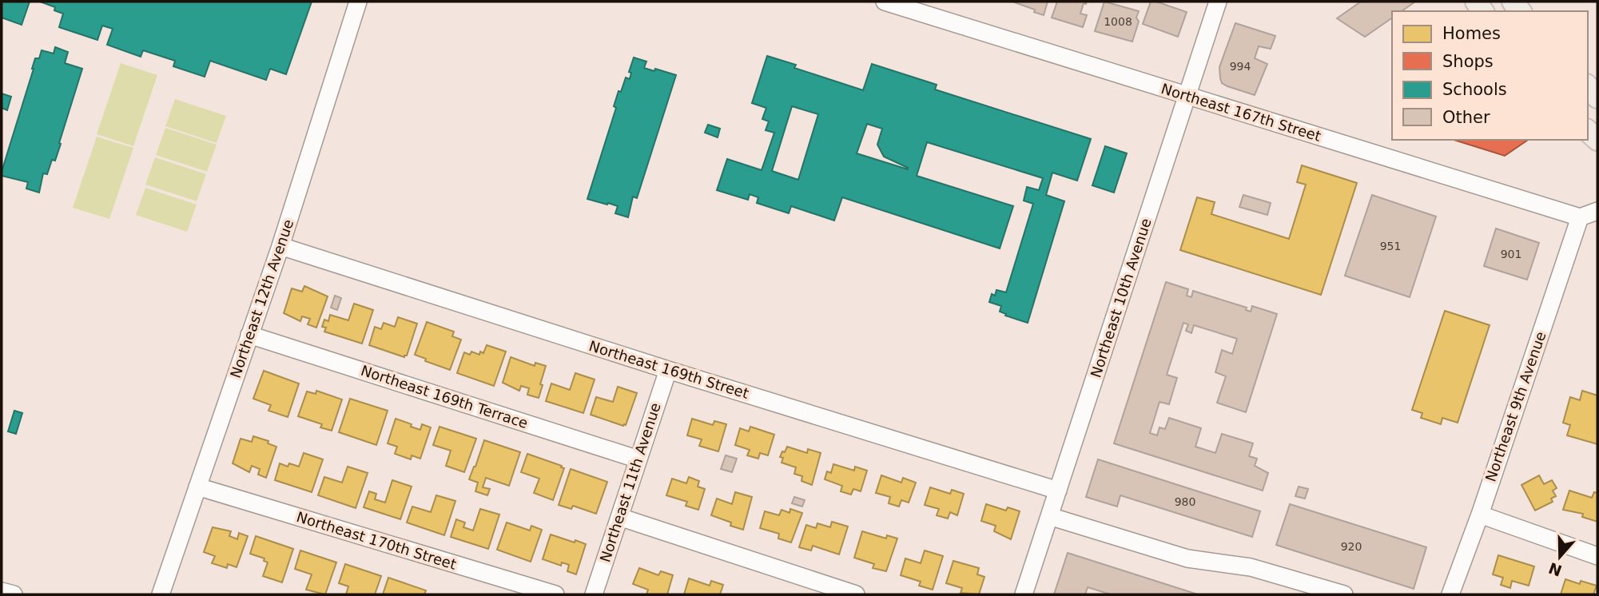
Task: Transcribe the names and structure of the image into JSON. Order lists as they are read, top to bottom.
{
  "streets": {
    "street": [
      "Northeast 167th Street",
      "Northeast 10th Avenue",
      "Northeast 12th Avenue",
      "Northeast 169th Street",
      "Northeast 169th Terrace",
      "Northeast 9th Avenue",
      "Northeast 11th Avenue",
      "Northeast 170th Street"
    ]
  },
  "crossings": [
    ["Northeast 167th Street", "Northeast 10th Avenue"],
    ["Northeast 167th Street", "Northeast 9th Avenue"],
    ["Northeast 10th Avenue", "Northeast 169th Street"],
    ["Northeast 12th Avenue", "Northeast 169th Street"],
    ["Northeast 12th Avenue", "Northeast 169th Terrace"],
    ["Northeast 12th Avenue", "Northeast 170th Street"],
    ["Northeast 169th Street", "Northeast 11th Avenue"],
    ["Northeast 169th Terrace", "Northeast 11th Avenue"]
  ],
  "house_numbers": [
    "1008",
    "994",
    "951",
    "901",
    "980",
    "920"
  ],
  "legend": [
    "Homes",
    "Shops",
    "Schools",
    "Other"
  ],
  "north": "bottom"
}
